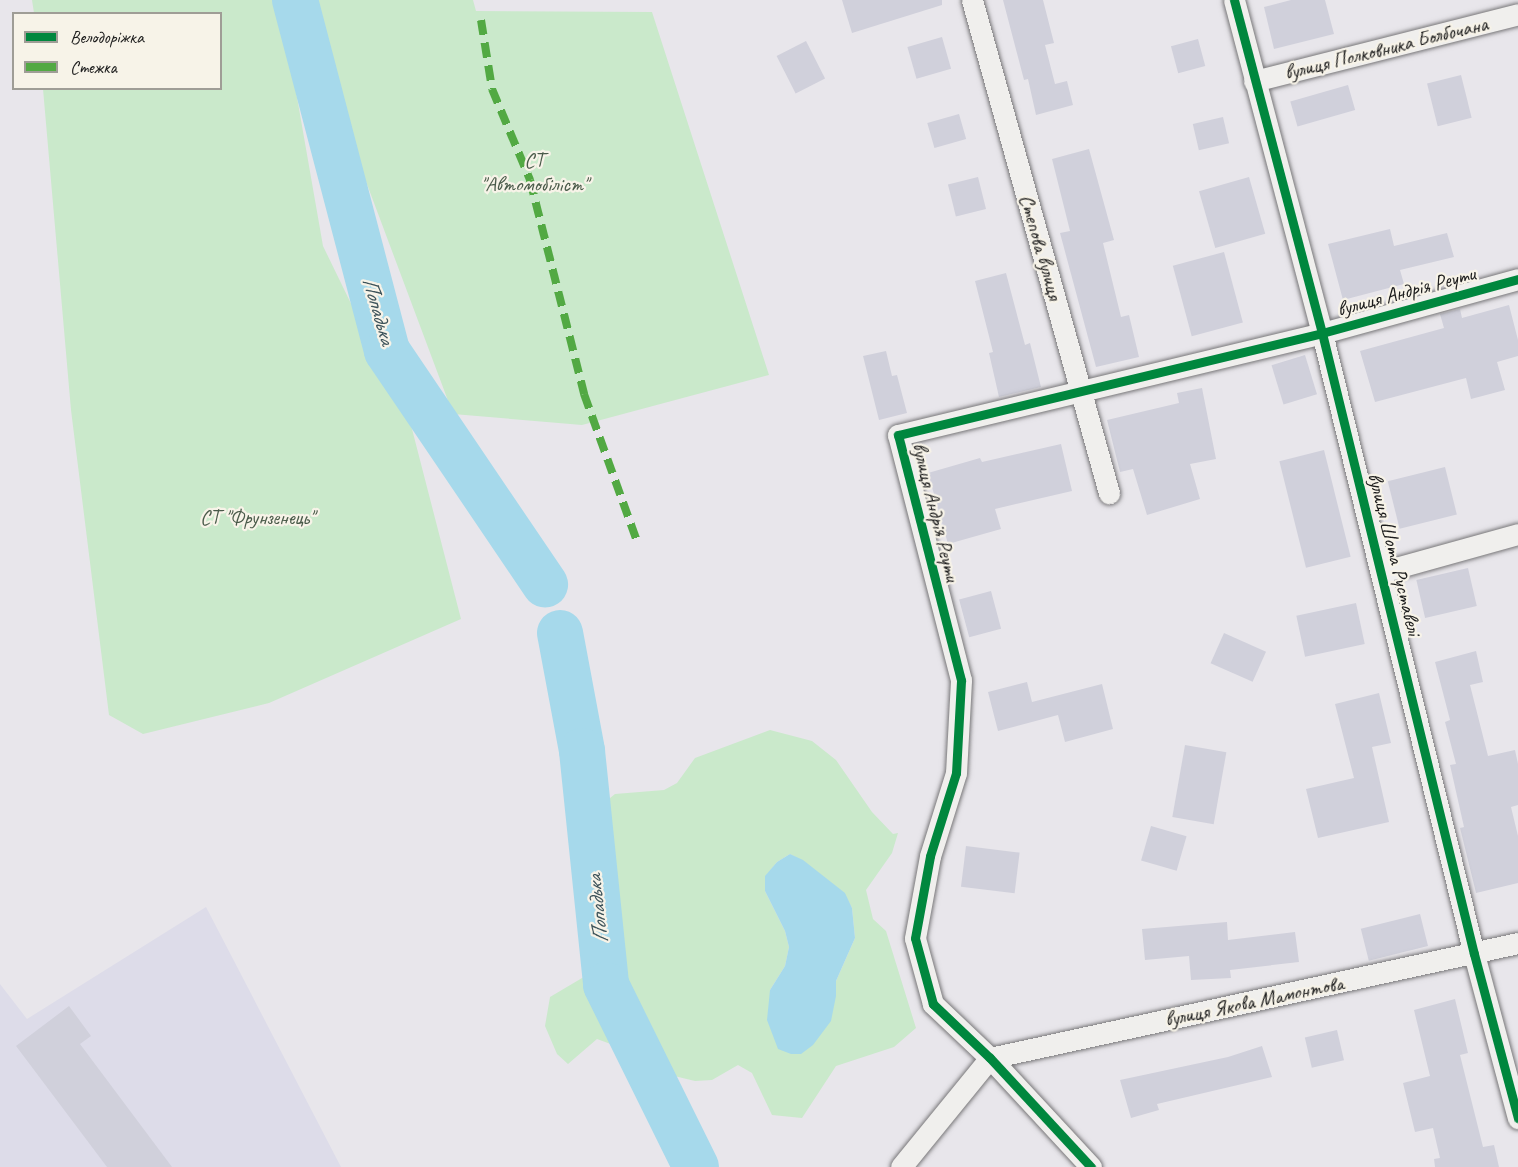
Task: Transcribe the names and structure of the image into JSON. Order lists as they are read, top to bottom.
{
  "streets": {
    "street": [
      "вулиця Полковника Болбочана",
      "Степова вулиця",
      "вулиця Андрія Реути",
      "вулиця Шота Руставелі",
      "вулиця Якова Мамонтова"
    ]
  },
  "crossings": [
    ["вулиця Полковника Болбочана", "вулиця Шота Руставелі"],
    ["Степова вулиця", "вулиця Андрія Реути"],
    ["вулиця Андрія Реути", "вулиця Шота Руставелі"],
    ["вулиця Андрія Реути", "вулиця Якова Мамонтова"],
    ["вулиця Шота Руставелі", "вулиця Якова Мамонтова"]
  ],
  "water": ["Попадька"],
  "parks": ["СТ \"Автомобіліст\"", "СТ \"Фрунзенець\""],
  "legend": ["Велодоріжка", "Стежка"]
}
